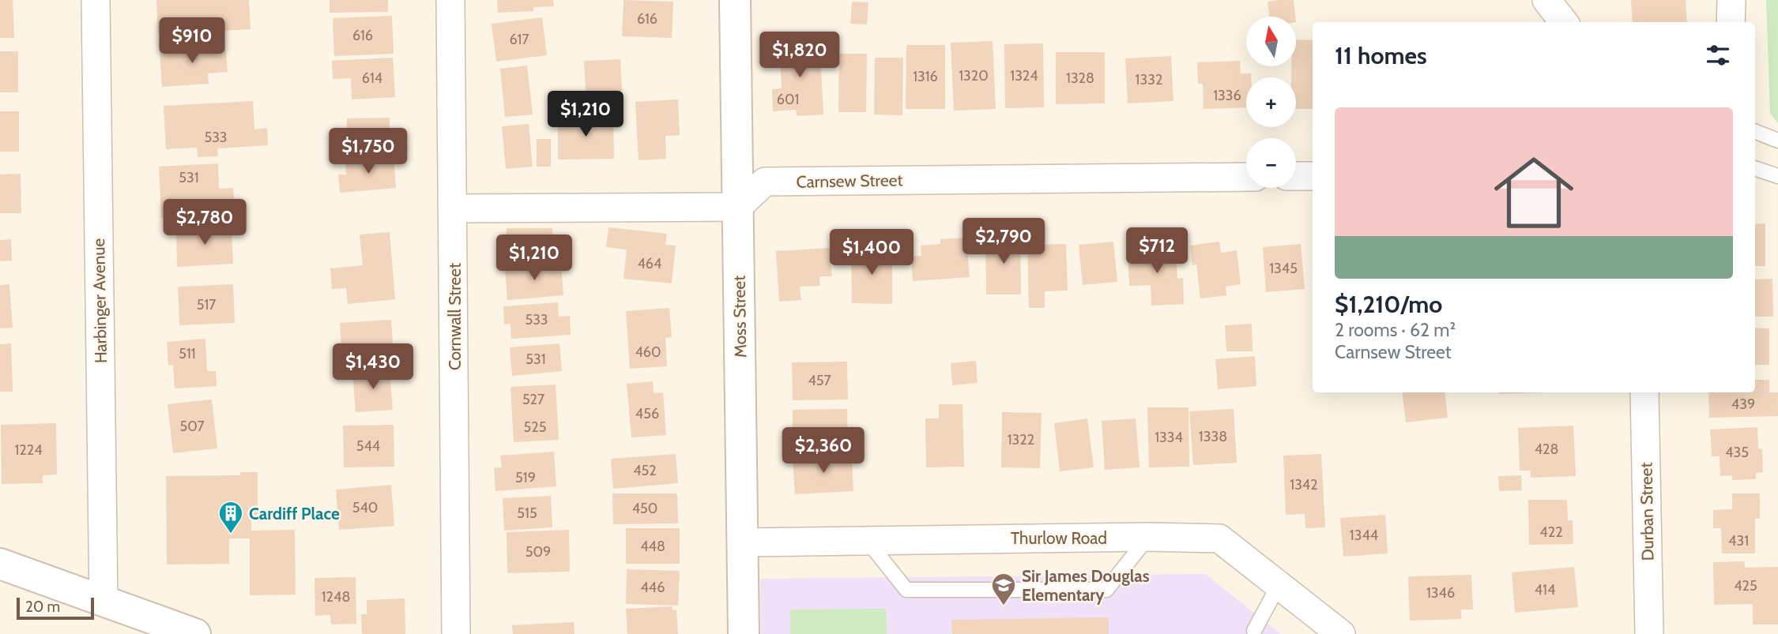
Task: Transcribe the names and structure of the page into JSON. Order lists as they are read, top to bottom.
{
  "streets": {
    "street": [
      "Carnsew Street",
      "Harbinger Avenue",
      "Cornwall Street",
      "Moss Street",
      "Durban Street",
      "Thurlow Road"
    ]
  },
  "crossings": [
    ["Carnsew Street", "Moss Street"],
    ["Moss Street", "Thurlow Road"]
  ],
  "places": {
    "building": ["Cardiff Place"],
    "school or university": ["Sir James Douglas Elementary"]
  },
  "house_numbers": [
    "616",
    "616",
    "617",
    "1320",
    "1324",
    "1316",
    "614",
    "1328",
    "1332",
    "1336",
    "601",
    "533",
    "531",
    "464",
    "1345",
    "517",
    "533",
    "460",
    "511",
    "531",
    "457",
    "527",
    "439",
    "456",
    "507",
    "525",
    "1338",
    "1334",
    "1322",
    "544",
    "428",
    "1224",
    "435",
    "452",
    "519",
    "1342",
    "540",
    "450",
    "515",
    "422",
    "1344",
    "431",
    "448",
    "509",
    "425",
    "446",
    "414",
    "1346",
    "1248"
  ],
  "scale_bar": "20 m",
  "north": "top",
  "page": {
    "map_buttons": ["+", "−"],
    "price": [
      "$910",
      "$1,820",
      "$1,210",
      "$1,750",
      "$2,780",
      "$2,790",
      "$712",
      "$1,400",
      "$1,210",
      "$1,430",
      "$2,360"
    ],
    "heading": "11 homes",
    "list": [
      {
        "name": "$1,210/mo",
        "note": "2 rooms · 62 m² · Carnsew Street"
      }
    ],
    "scale": "20 m"
  }
}
